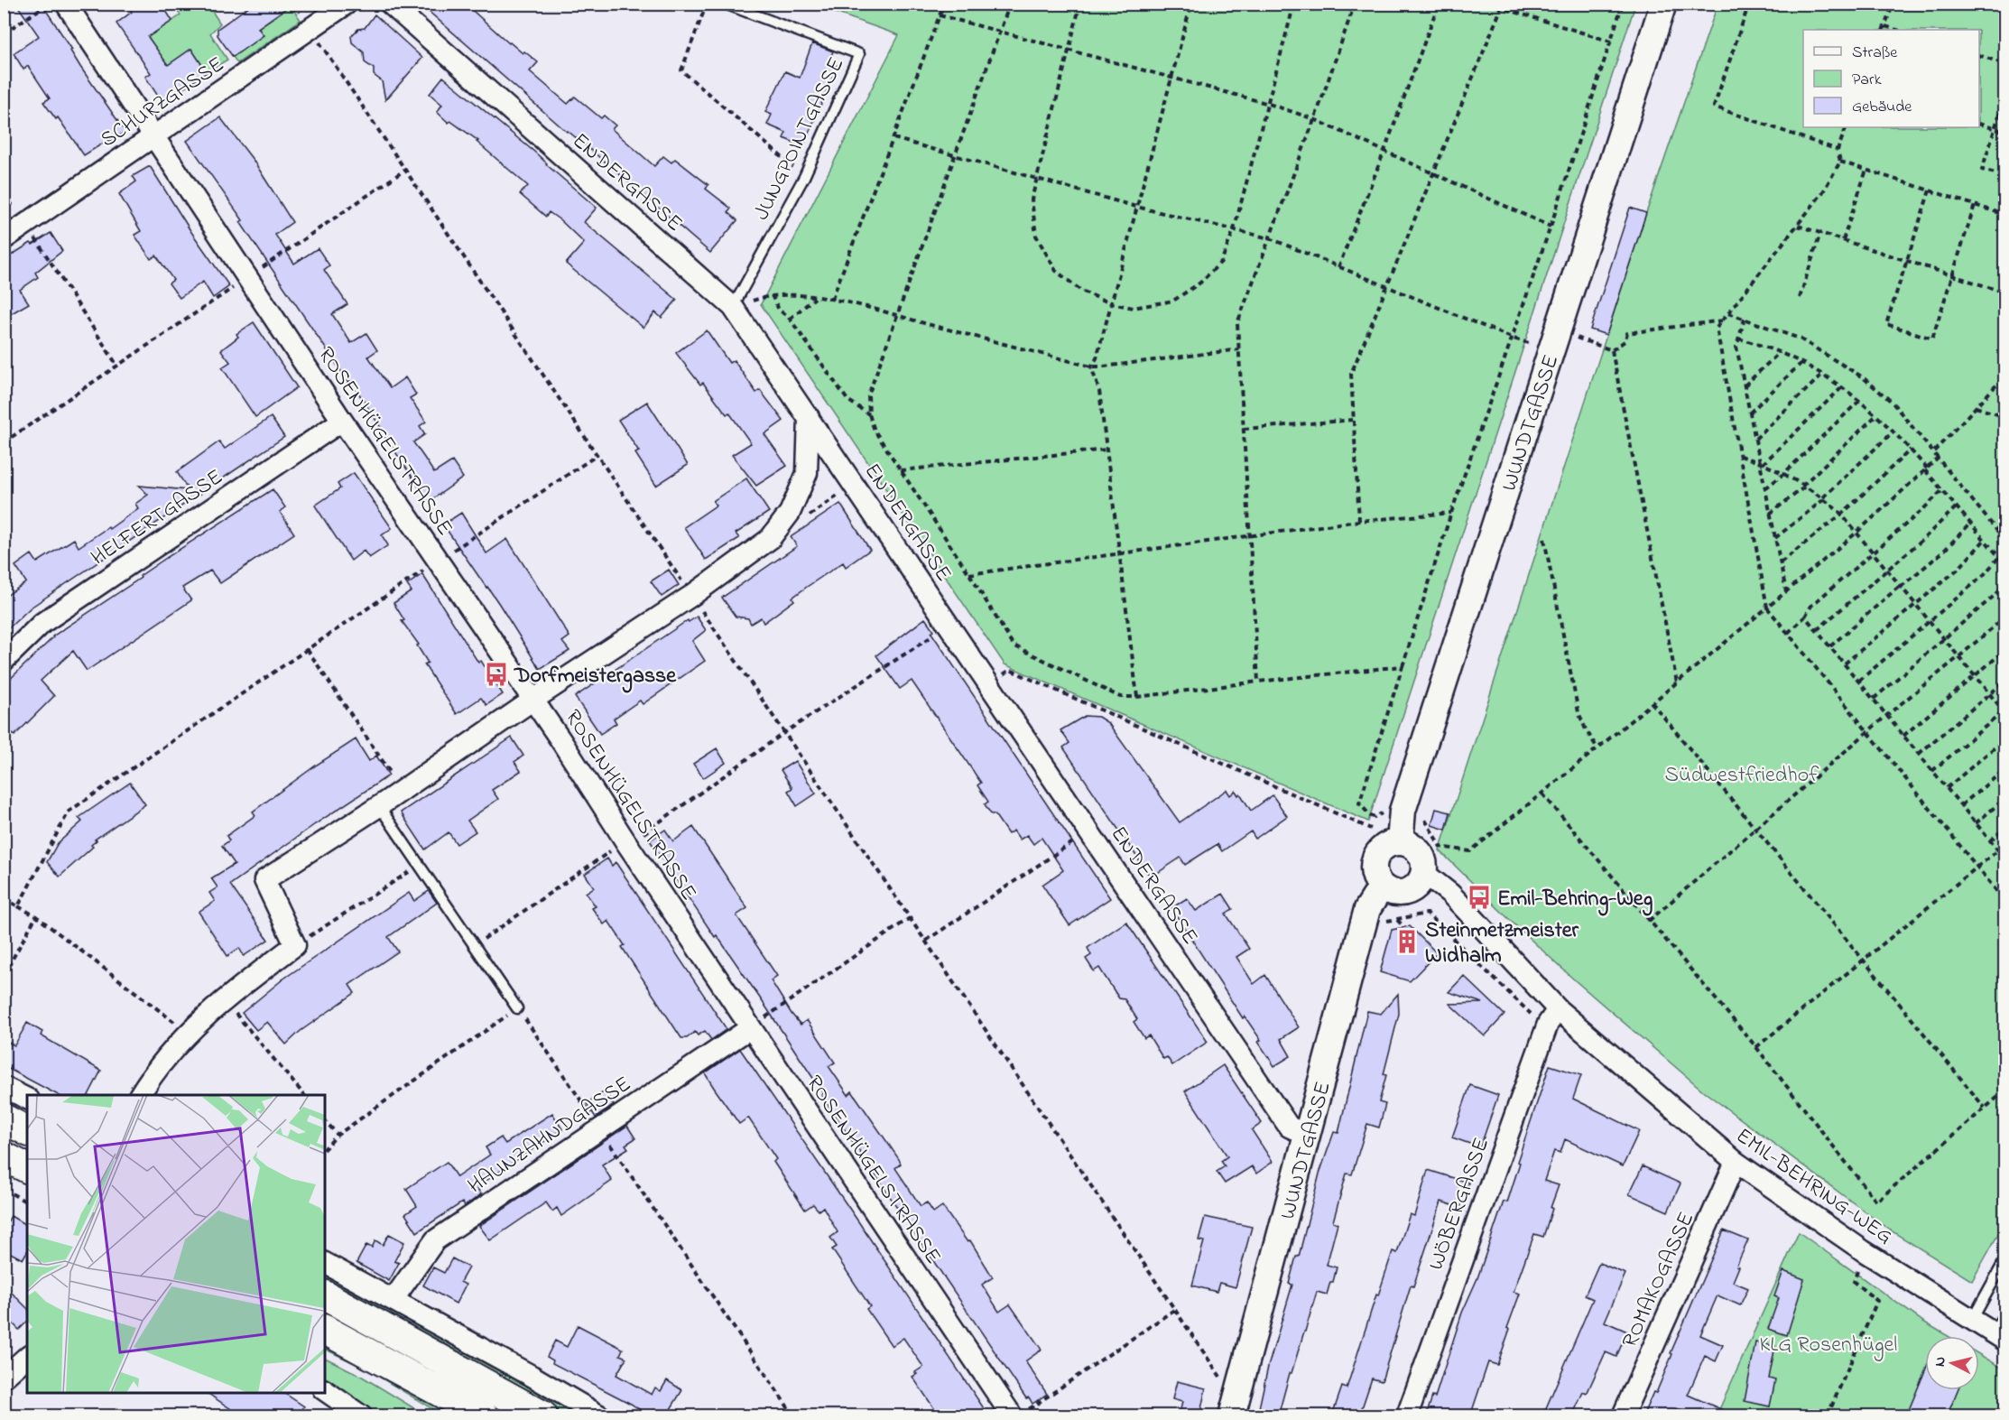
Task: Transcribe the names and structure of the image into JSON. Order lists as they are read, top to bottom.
{
  "streets": {
    "street": [
      "SCHURZGASSE",
      "ENDERGASSE",
      "WUNDTGASSE",
      "ROSENHÜGELSTRASSE",
      "HELFERTGASSE",
      "HAUNZAHNDGASSE",
      "EMIL-BEHRING-WEG",
      "WÖBERGASSE",
      "ROMAKOGASSE"
    ],
    "lane": ["JUNGPOINTGASSE"]
  },
  "crossings": [
    ["SCHURZGASSE", "ROSENHÜGELSTRASSE"],
    ["JUNGPOINTGASSE", "ENDERGASSE"],
    ["ENDERGASSE", "WUNDTGASSE"],
    ["WUNDTGASSE", "EMIL-BEHRING-WEG"],
    ["ROSENHÜGELSTRASSE", "HELFERTGASSE"],
    ["ROSENHÜGELSTRASSE", "HAUNZAHNDGASSE"],
    ["EMIL-BEHRING-WEG", "WÖBERGASSE"],
    ["EMIL-BEHRING-WEG", "ROMAKOGASSE"]
  ],
  "parks": ["Südwestfriedhof", "KLG Rosenhügel"],
  "places": {
    "bus stop": ["Dorfmeistergasse", "Emil-Behring-Weg"],
    "building": ["Steinmetzmeister Widhalm"]
  },
  "legend": ["Straße", "Park", "Gebäude"],
  "north": "left"
}
